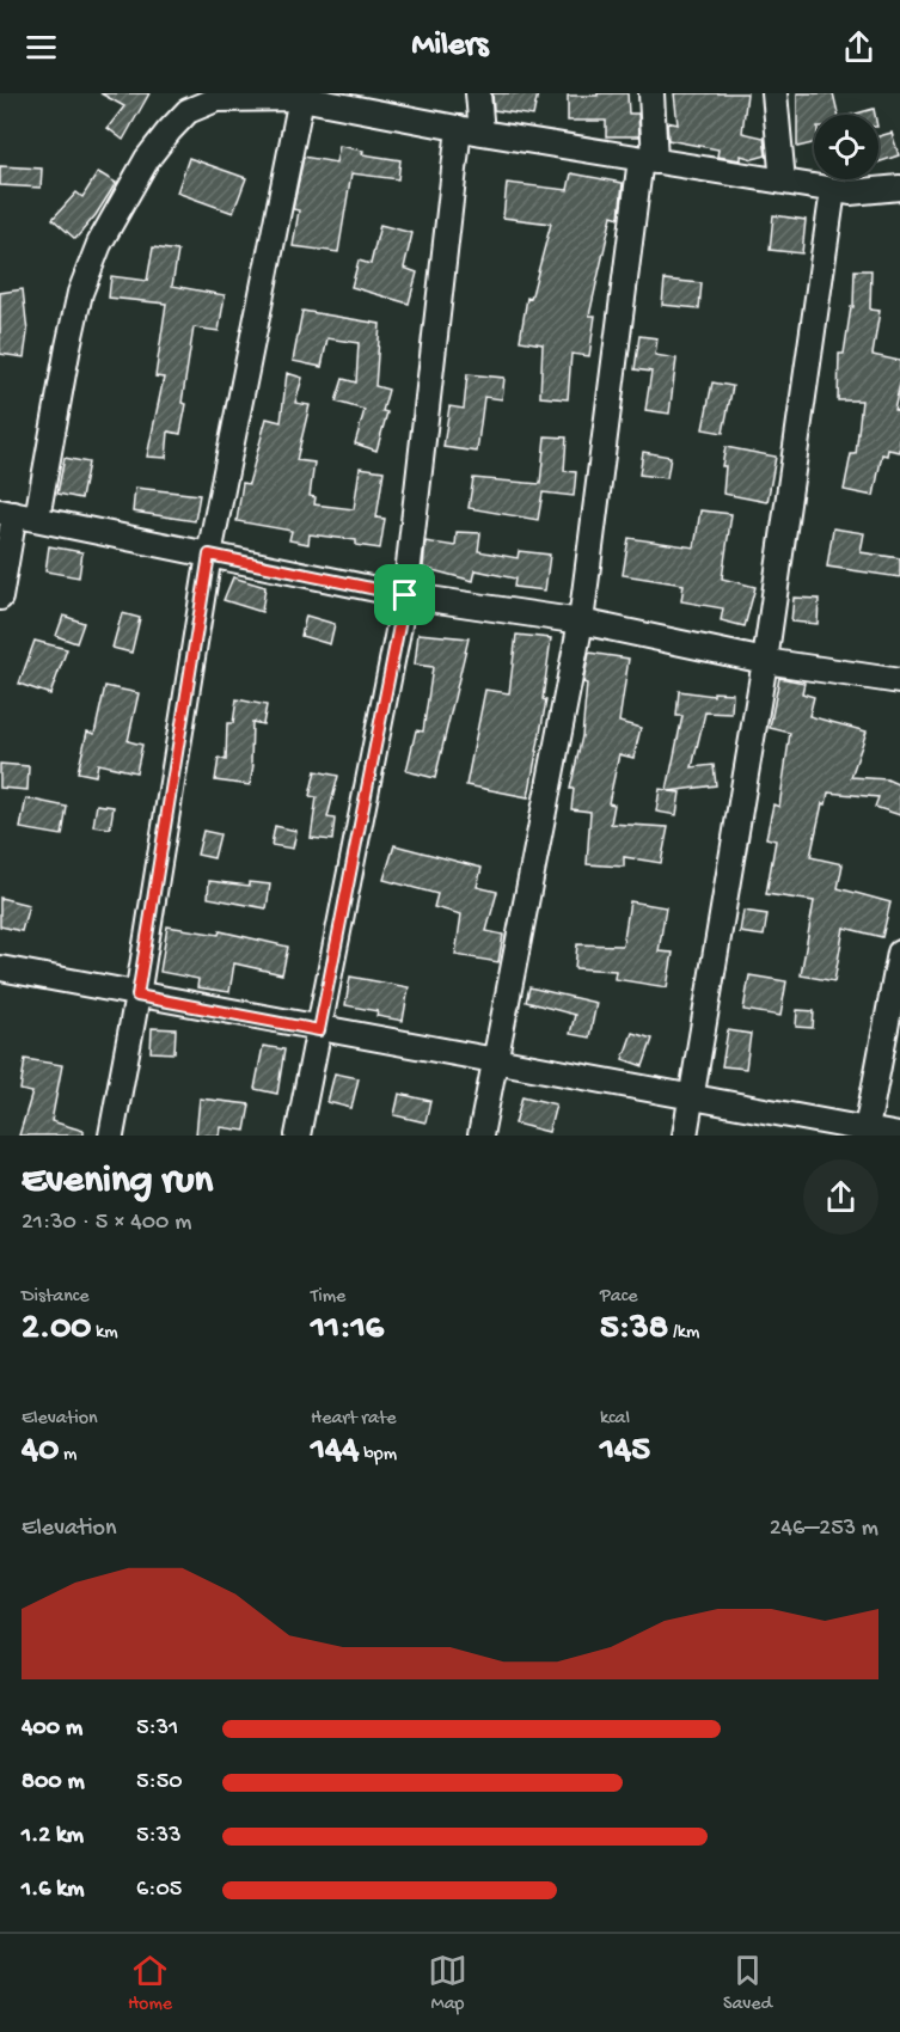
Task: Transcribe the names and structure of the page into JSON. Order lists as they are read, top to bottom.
{
  "page": {
    "header": "Milers",
    "heading": ["Evening run", "21:30 · 5 × 400 m"],
    "stats": [
      ["Distance", "2.00 km"],
      ["Time", "11:16"],
      ["Pace", "5:38 /km"],
      ["Elevation", "40 m"],
      ["Heart rate", "144 bpm"],
      ["kcal", "145"]
    ],
    "chart": ["Elevation", "246–253 m"],
    "list": [
      {
        "name": "400 m",
        "note": "5:31"
      },
      {
        "name": "800 m",
        "note": "5:50"
      },
      {
        "name": "1.2 km",
        "note": "5:33"
      },
      {
        "name": "1.6 km",
        "note": "6:05"
      }
    ],
    "tabs": ["Home", "Map", "Saved"]
  }
}
